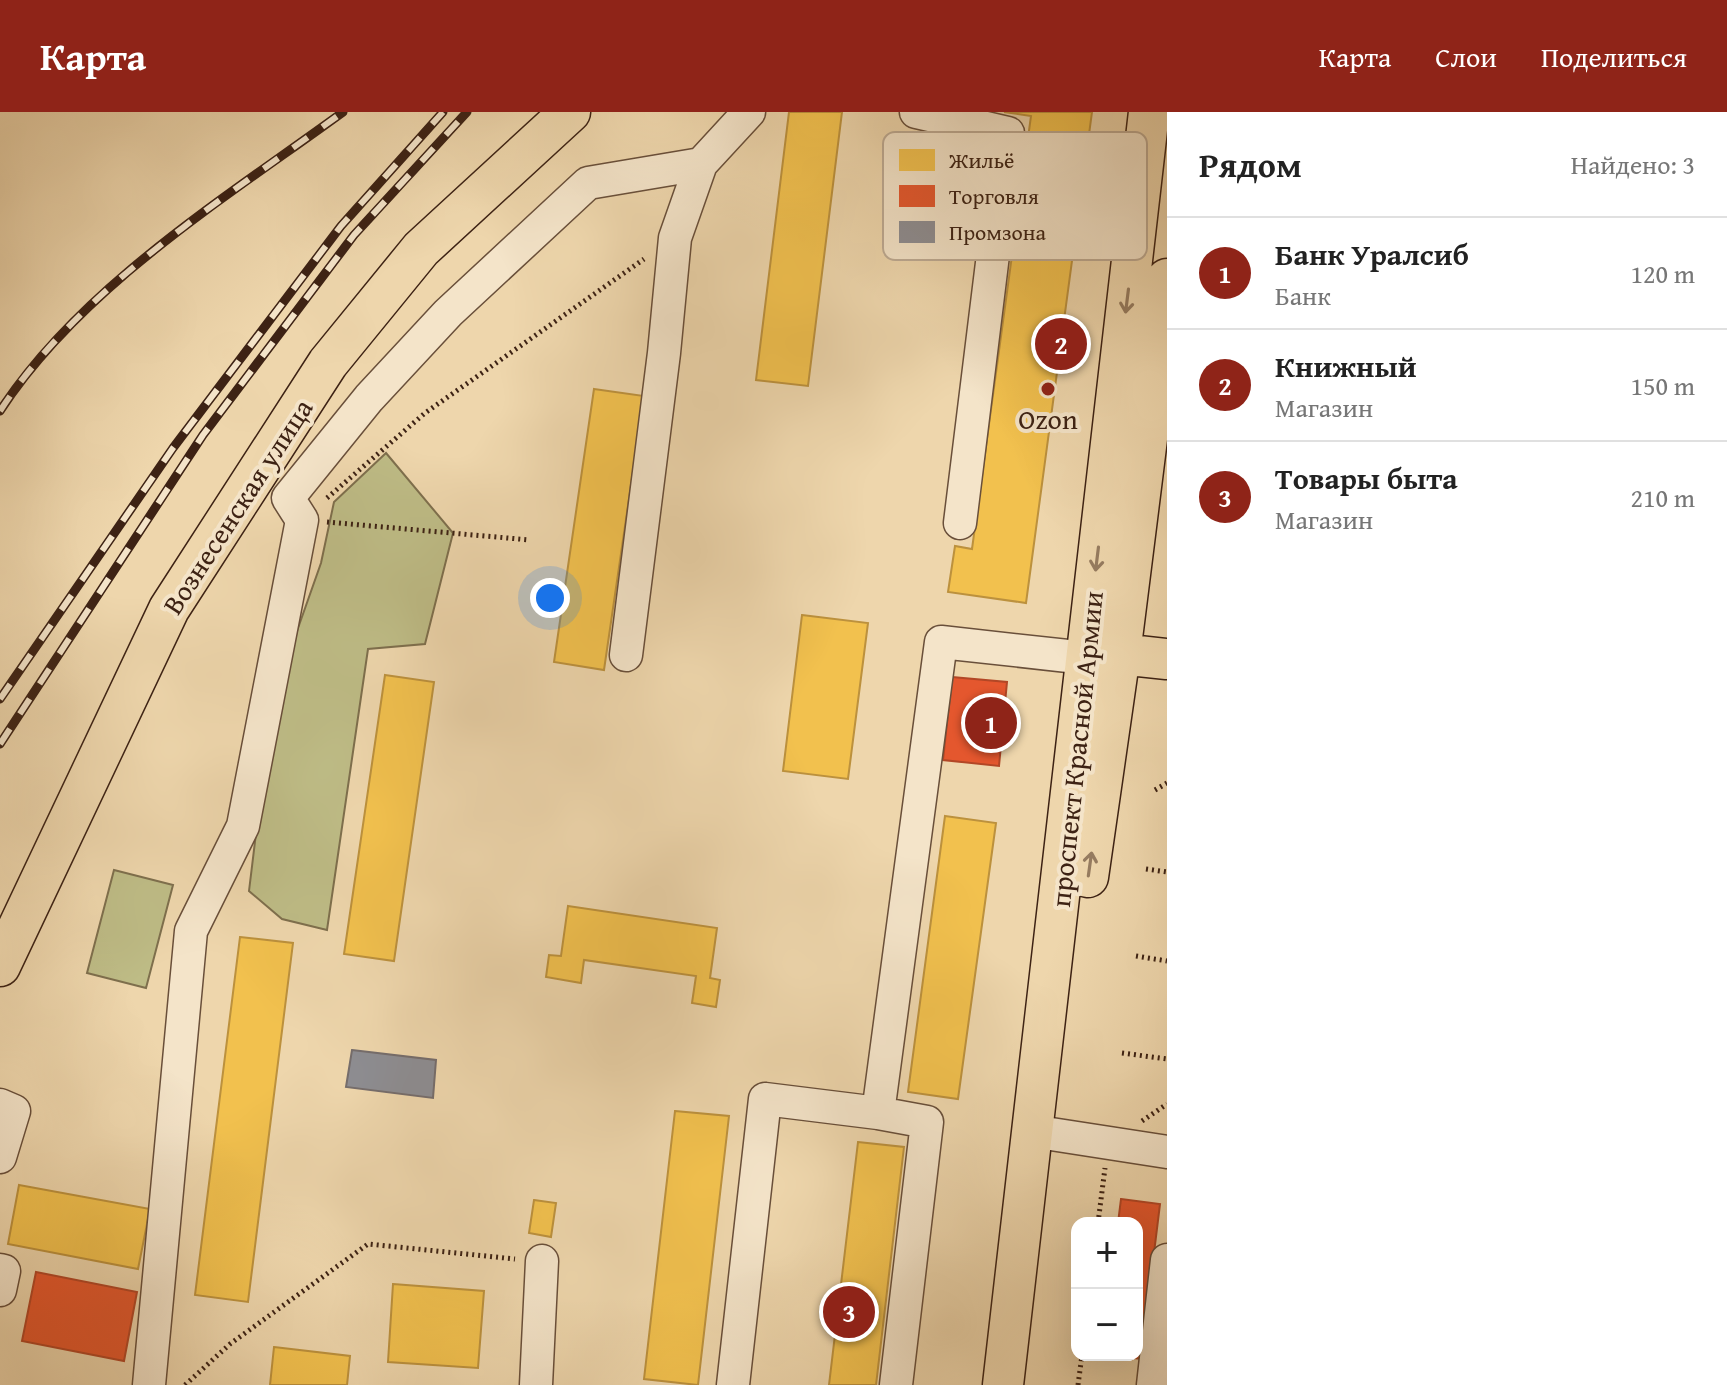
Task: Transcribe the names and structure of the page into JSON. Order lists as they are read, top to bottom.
{
  "streets": {
    "main road": ["Вознесенская улица", "проспект Красной Армии"]
  },
  "places": ["Ozon"],
  "legend": ["Жильё", "Торговля", "Промзона"],
  "page": {
    "header": "Карта",
    "nav": ["Карта", "Слои", "Поделиться"],
    "heading": ["Рядом", "Найдено: 3"],
    "list": [
      {
        "mark": "1",
        "name": "Банк Уралсиб",
        "note": "Банк",
        "value": "120 m"
      },
      {
        "mark": "2",
        "name": "Книжный",
        "note": "Магазин",
        "value": "150 m"
      },
      {
        "mark": "3",
        "name": "Товары быта",
        "note": "Магазин",
        "value": "210 m"
      }
    ],
    "pins": ["2", "1", "3"],
    "map_buttons": ["+", "−"]
  }
}
